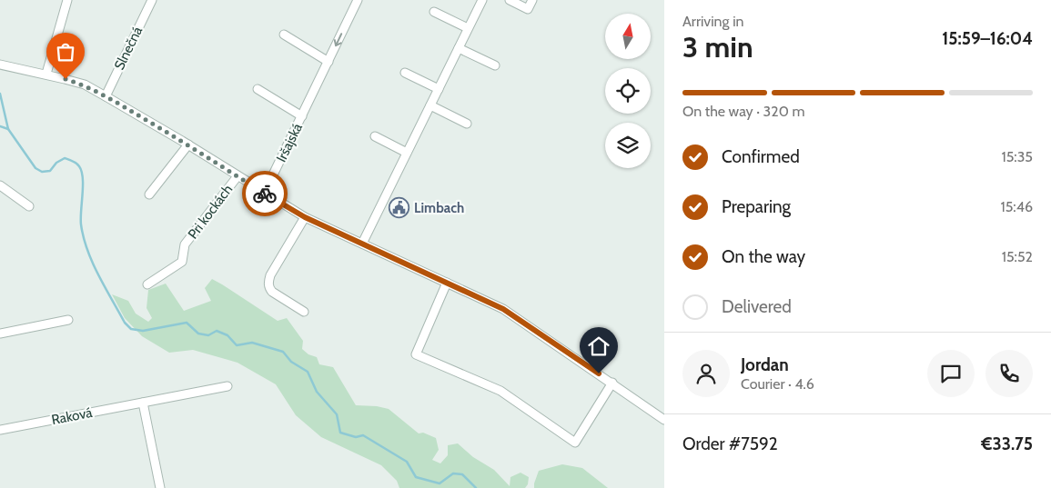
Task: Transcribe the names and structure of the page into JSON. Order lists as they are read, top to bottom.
{
  "streets": {
    "street": [
      "Slnečná",
      "Iršajská",
      "Pri kockách",
      "Raková"
    ]
  },
  "crossings": [
    ["Slnečná", "Pri kockách"],
    ["Iršajská", "Pri kockách"]
  ],
  "places": {
    "public building": ["Limbach"]
  },
  "north": "top",
  "page": {
    "heading": ["3 min", "Arriving in", "15:59–16:04"],
    "panel": [
      "Jordan",
      "Courier · 4.6",
      "Order #7592",
      "€33.75"
    ],
    "bar": "On the way · 320 m",
    "list": [
      ["Confirmed", "15:35"],
      ["Preparing", "15:46"],
      ["On the way", "15:52"],
      "Delivered"
    ]
  }
}
